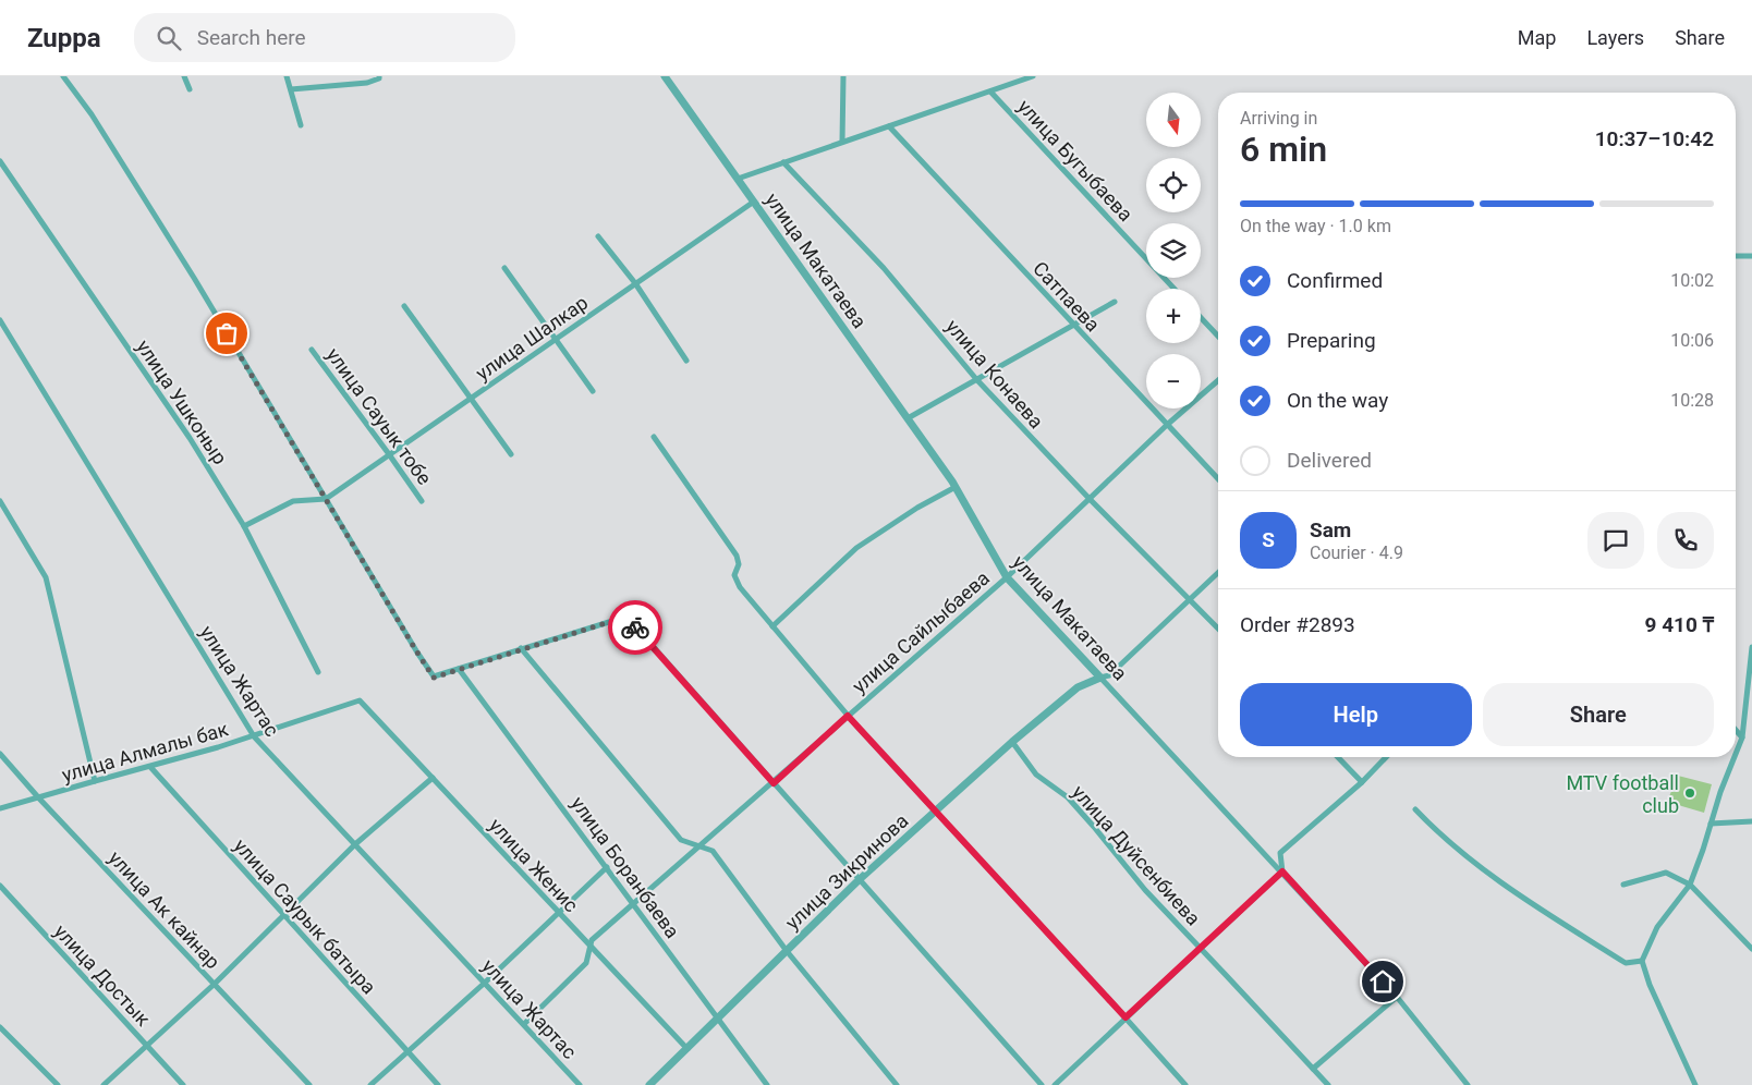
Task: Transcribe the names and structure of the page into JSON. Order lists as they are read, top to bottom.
{
  "streets": {
    "street": [
      "улица Бугыбаева",
      "улица Макатаева",
      "Сатпаева",
      "улица Шалкар",
      "улица Конаева",
      "улица Ушконыр",
      "улица Сауык тобе",
      "улица Сайлыбаева",
      "улица Жартас",
      "улица Алмалы бак",
      "улица Дуйсенбиева",
      "улица Женис",
      "улица Боранбаева",
      "улица Зикринова",
      "улица Ак кайнар",
      "улица Саурык батыра",
      "улица Достык"
    ]
  },
  "crossings": [
    ["улица Макатаева", "улица Шалкар"],
    ["улица Макатаева", "улица Сайлыбаева"],
    ["улица Макатаева", "улица Зикринова"],
    ["Сатпаева", "улица Сайлыбаева"],
    ["улица Шалкар", "улица Сауык тобе"],
    ["улица Конаева", "улица Сайлыбаева"],
    ["улица Конаева", "улица Зикринова"],
    ["улица Сайлыбаева", "улица Жартас"],
    ["улица Сайлыбаева", "улица Женис"],
    ["улица Сайлыбаева", "улица Боранбаева"],
    ["улица Жартас", "улица Алмалы бак"],
    ["улица Алмалы бак", "улица Женис"],
    ["улица Алмалы бак", "улица Ак кайнар"],
    ["улица Алмалы бак", "улица Саурык батыра"],
    ["улица Дуйсенбиева", "улица Зикринова"],
    ["улица Женис", "улица Зикринова"],
    ["улица Боранбаева", "улица Зикринова"]
  ],
  "places": ["MTV football club"],
  "north": "bottom",
  "page": {
    "header": "Zuppa",
    "search": "Search here",
    "nav": ["Map", "Layers", "Share"],
    "map_buttons": ["+", "−"],
    "heading": ["6 min", "Arriving in", "10:37–10:42"],
    "panel": [
      "Sam",
      "Courier · 4.9",
      "Order #2893",
      "9 410 ₸"
    ],
    "bar": "On the way · 1.0 km",
    "list": [
      ["Confirmed", "10:02"],
      ["Preparing", "10:06"],
      ["On the way", "10:28"],
      "Delivered"
    ],
    "round": "S",
    "buttons": ["Help", "Share"]
  }
}
